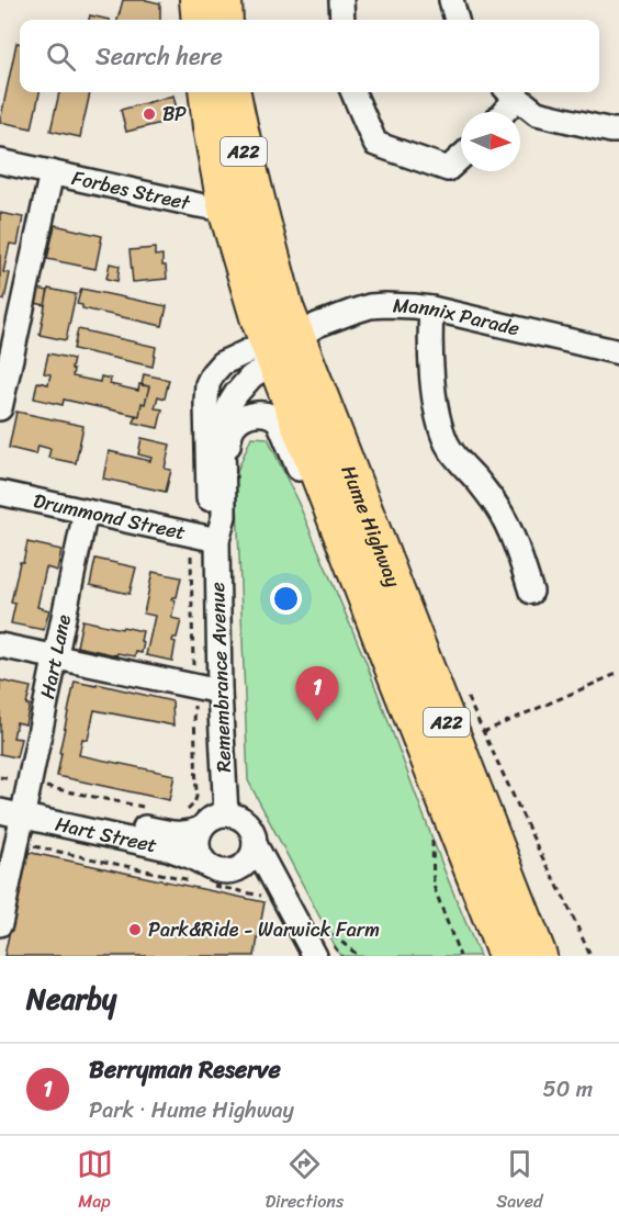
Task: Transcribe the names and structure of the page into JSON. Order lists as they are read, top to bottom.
{
  "streets": {
    "highway": ["A22", "Hume Highway"],
    "street": [
      "Forbes Street",
      "Mannix Parade",
      "Drummond Street",
      "Hart Lane",
      "Remembrance Avenue",
      "Hart Street"
    ]
  },
  "crossings": [
    ["Forbes Street", "Hume Highway"],
    ["Mannix Parade", "Hume Highway"],
    ["Mannix Parade", "Remembrance Avenue"],
    ["Drummond Street", "Hart Lane"],
    ["Drummond Street", "Remembrance Avenue"],
    ["Hume Highway", "Remembrance Avenue"],
    ["Hart Lane", "Hart Street"]
  ],
  "places": ["BP", "Park&Ride - Warwick Farm"],
  "north": "right",
  "page": {
    "search": "Search here",
    "pins": "1",
    "heading": "Nearby",
    "list": [
      {
        "mark": "1",
        "name": "Berryman Reserve",
        "note": "Park · Hume Highway",
        "value": "50 m"
      }
    ],
    "nav": ["Map", "Directions", "Saved"]
  }
}
